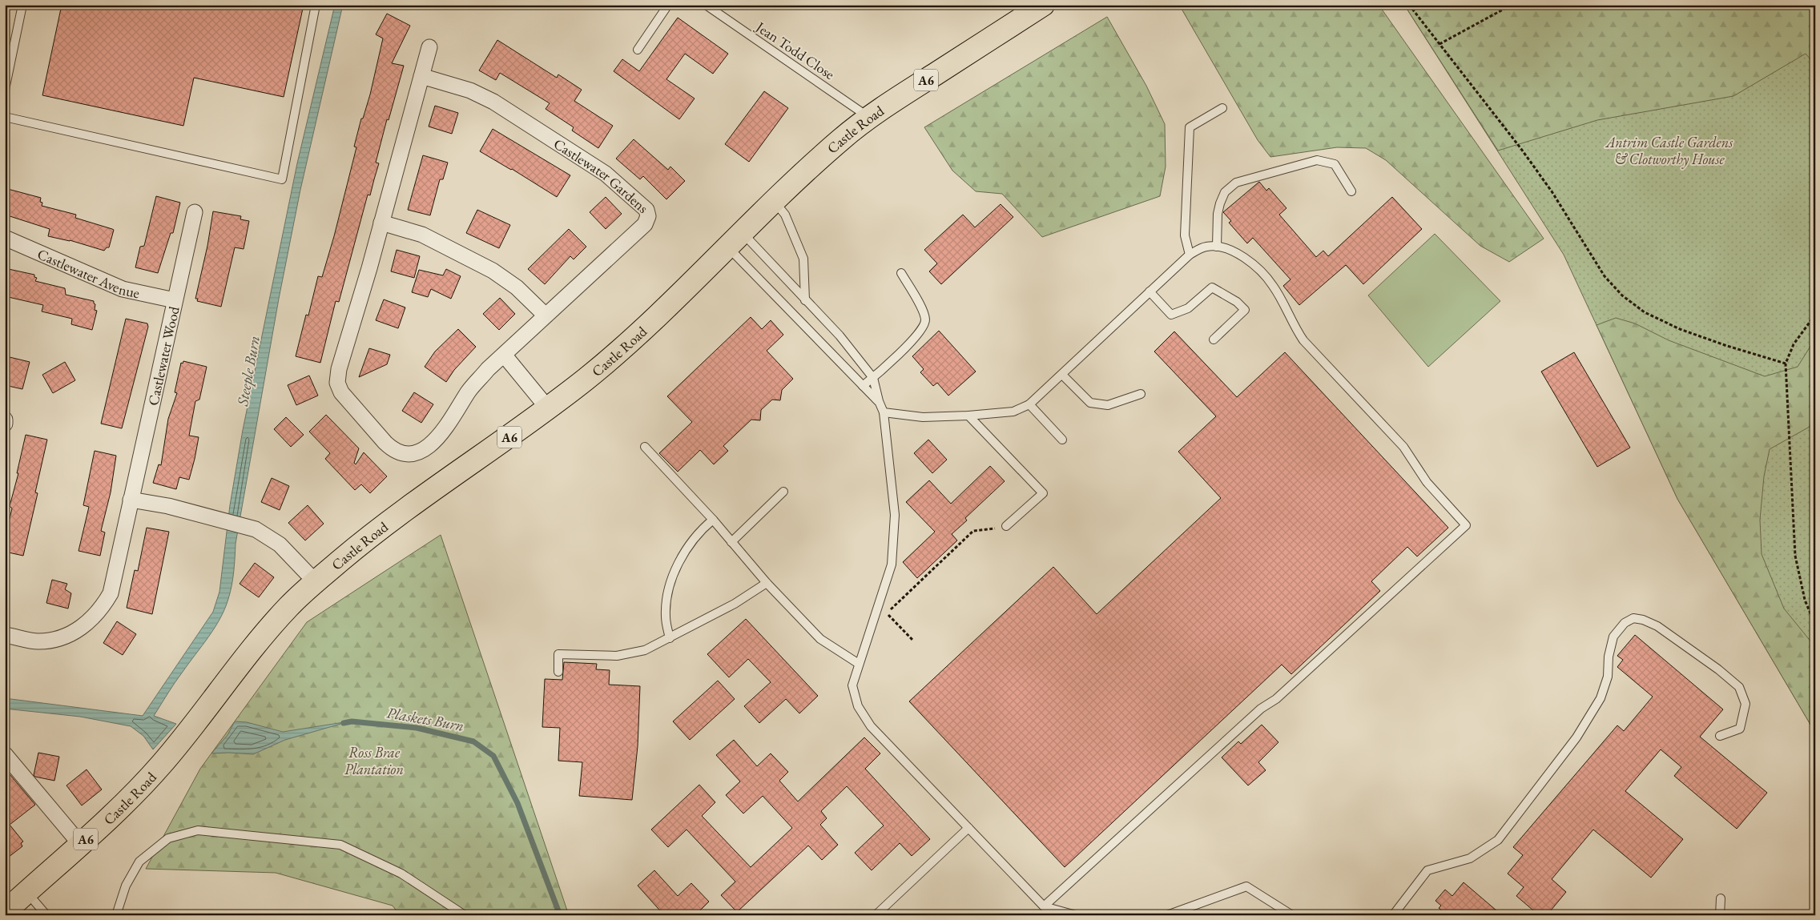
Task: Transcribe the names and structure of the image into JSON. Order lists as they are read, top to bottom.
{
  "streets": {
    "main road": ["A6", "Castle Road"],
    "street": ["Castlewater Gardens", "Castlewater Avenue", "Castlewater Wood"],
    "lane": ["Jean Todd Close"]
  },
  "crossings": [
    ["Jean Todd Close", "Castle Road"],
    ["Castlewater Avenue", "Castlewater Wood"]
  ],
  "water": ["Steeple Burn", "Plaskets Burn"],
  "parks": ["Antrim Castle Gardens & Clotworthy House", "Ross Brae Plantation"]
}
